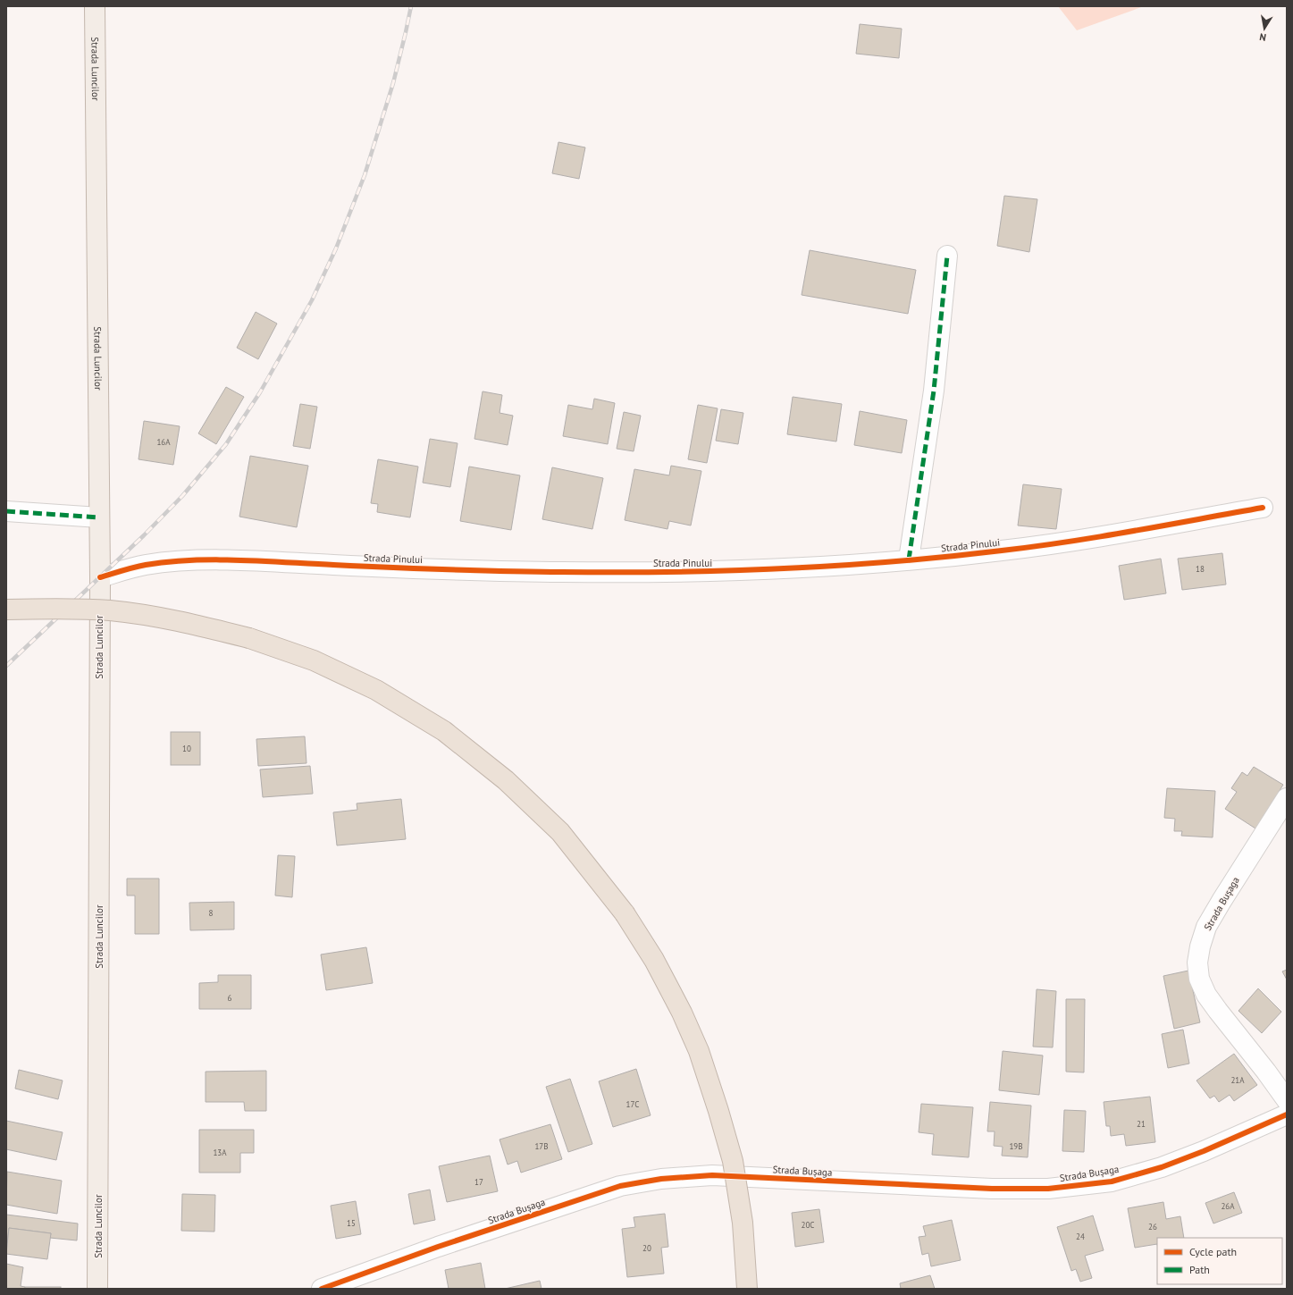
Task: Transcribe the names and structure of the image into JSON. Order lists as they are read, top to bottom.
{
  "streets": {
    "main road": ["Strada Luncilor"],
    "street": ["Strada Pinului", "Strada Bușaga"]
  },
  "crossings": [
    ["Strada Luncilor", "Strada Pinului"]
  ],
  "house_numbers": [
    "16A",
    "18",
    "10",
    "8",
    "6",
    "21A",
    "17C",
    "21",
    "17B",
    "19B",
    "13A",
    "17",
    "26A",
    "15",
    "20C",
    "26",
    "24",
    "20"
  ],
  "legend": ["Cycle path", "Path"],
  "north": "bottom"
}
